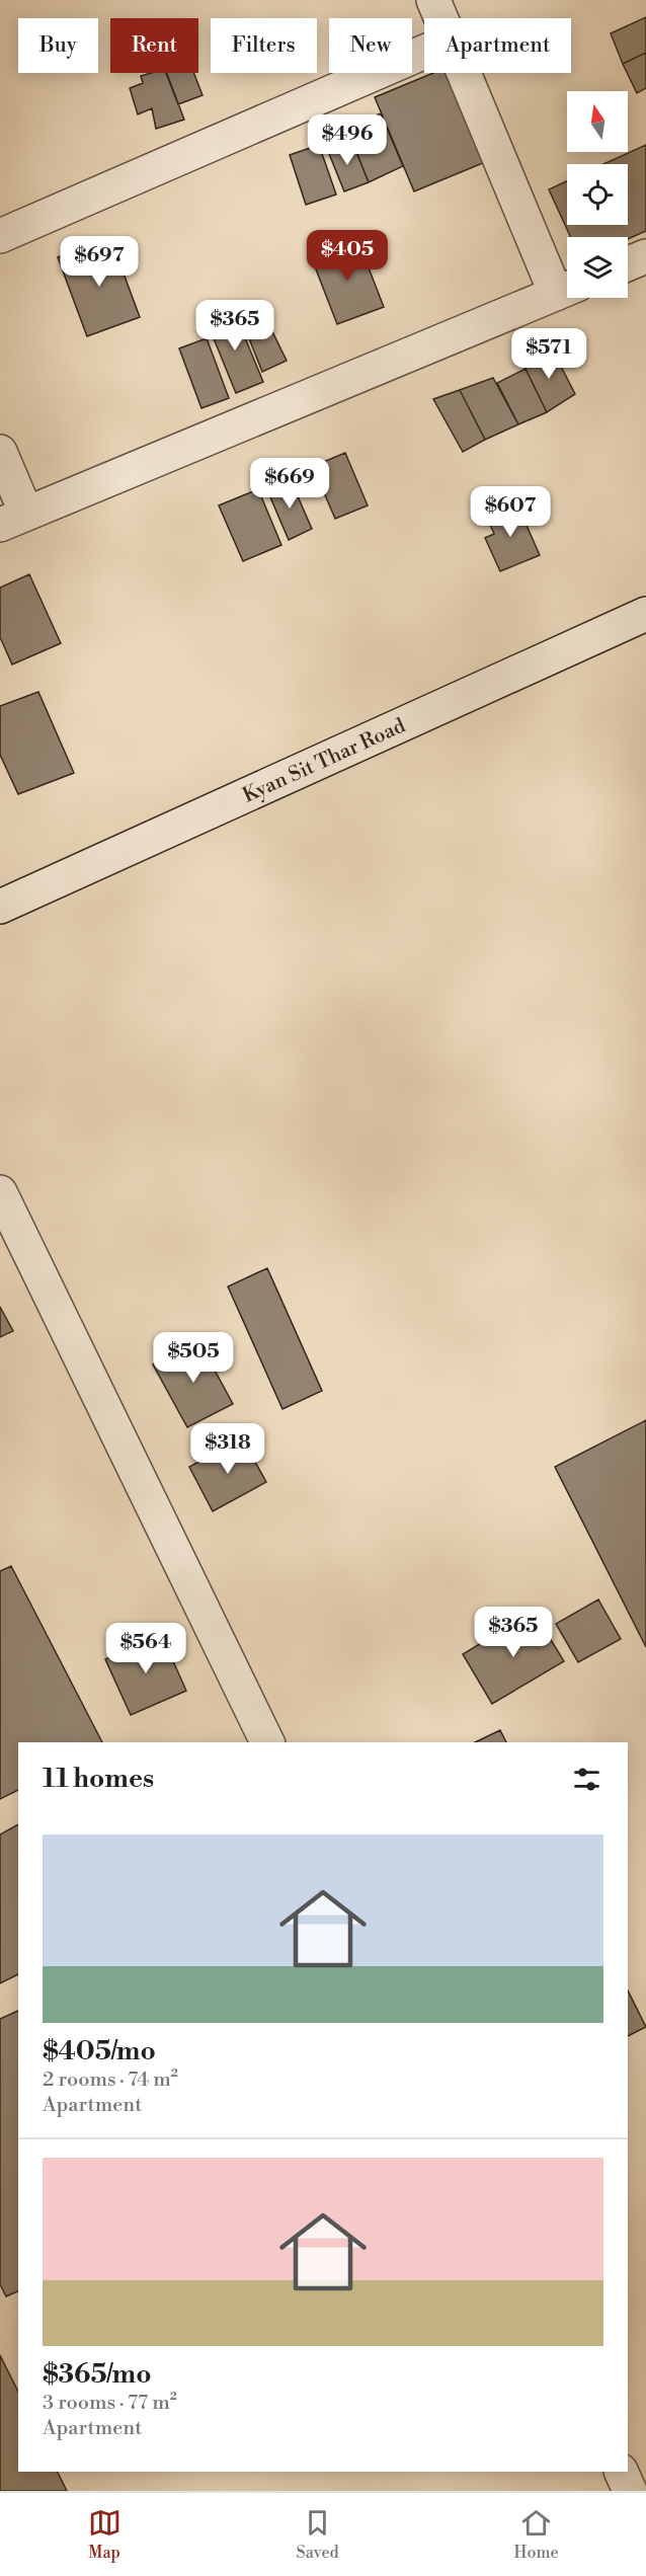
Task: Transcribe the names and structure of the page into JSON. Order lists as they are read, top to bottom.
{
  "streets": {
    "street": ["Kyan Sit Thar Road"]
  },
  "north": "top",
  "page": {
    "chip": [
      "Buy",
      "Rent",
      "Filters",
      "New",
      "Apartment"
    ],
    "price": [
      "$496",
      "$405",
      "$697",
      "$365",
      "$571",
      "$669",
      "$607",
      "$505",
      "$318",
      "$365",
      "$564"
    ],
    "heading": "11 homes",
    "list": [
      {
        "name": "$405/mo",
        "note": "2 rooms · 74 m² · Apartment"
      },
      {
        "name": "$365/mo",
        "note": "3 rooms · 77 m² · Apartment"
      }
    ],
    "tabs": ["Map", "Saved", "Home"]
  }
}
